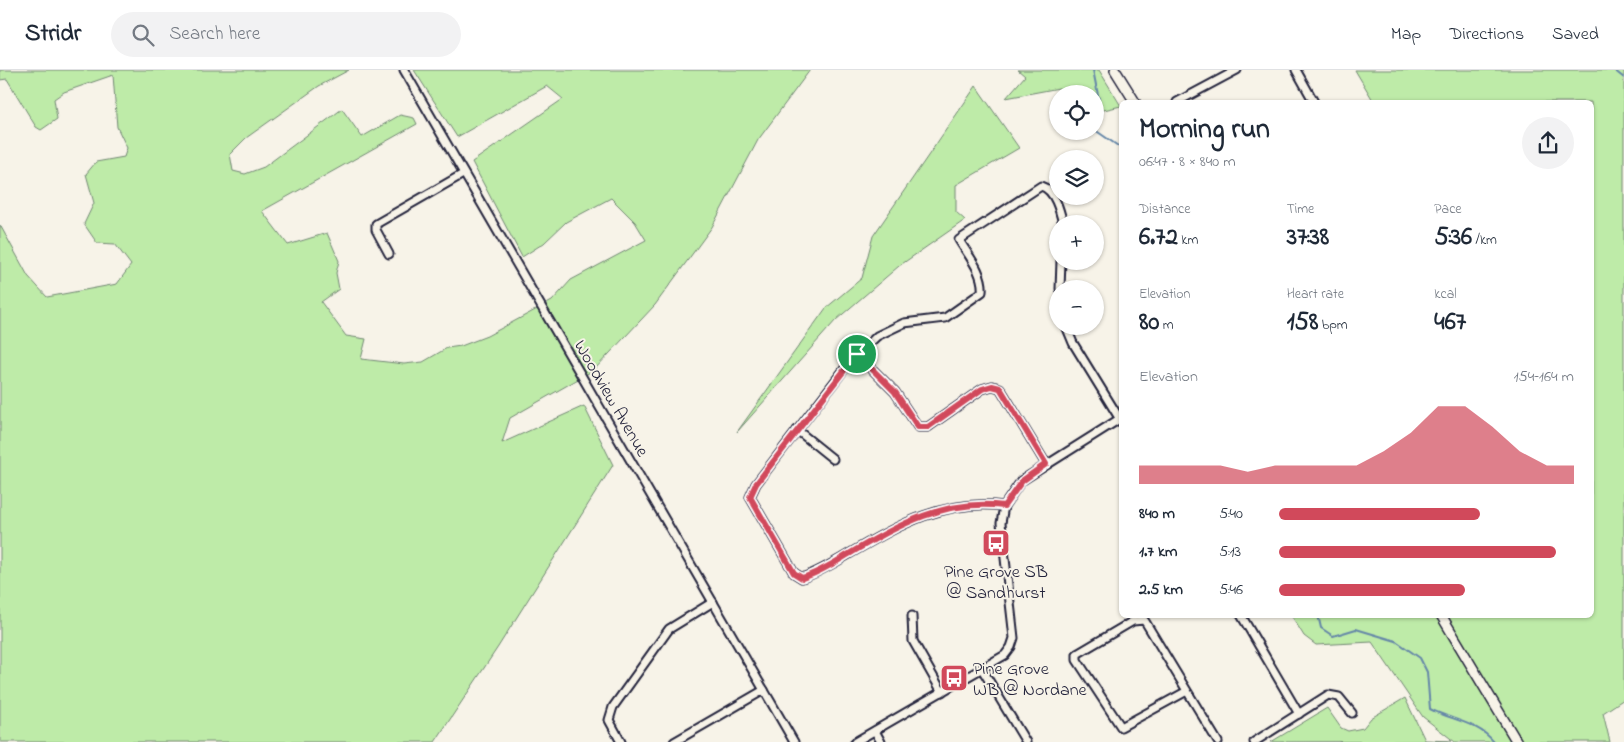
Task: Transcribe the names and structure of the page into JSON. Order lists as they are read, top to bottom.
{
  "streets": {
    "street": ["Woodview Avenue"]
  },
  "places": {
    "bus stop": ["Pine Grove SB @ Sandhurst", "Pine Grove WB @ Nordane"]
  },
  "page": {
    "header": "Stridr",
    "search": "Search here",
    "nav": ["Map", "Directions", "Saved"],
    "map_buttons": ["+", "−"],
    "heading": ["Morning run", "06:47 · 8 × 840 m"],
    "stats": [
      ["Distance", "6.72 km"],
      ["Time", "37:38"],
      ["Pace", "5:36 /km"],
      ["Elevation", "80 m"],
      ["Heart rate", "158 bpm"],
      ["kcal", "467"]
    ],
    "chart": ["Elevation", "154–164 m"],
    "list": [
      {
        "name": "840 m",
        "note": "5:40"
      },
      {
        "name": "1.7 km",
        "note": "5:13"
      },
      {
        "name": "2.5 km",
        "note": "5:46"
      }
    ]
  }
}
